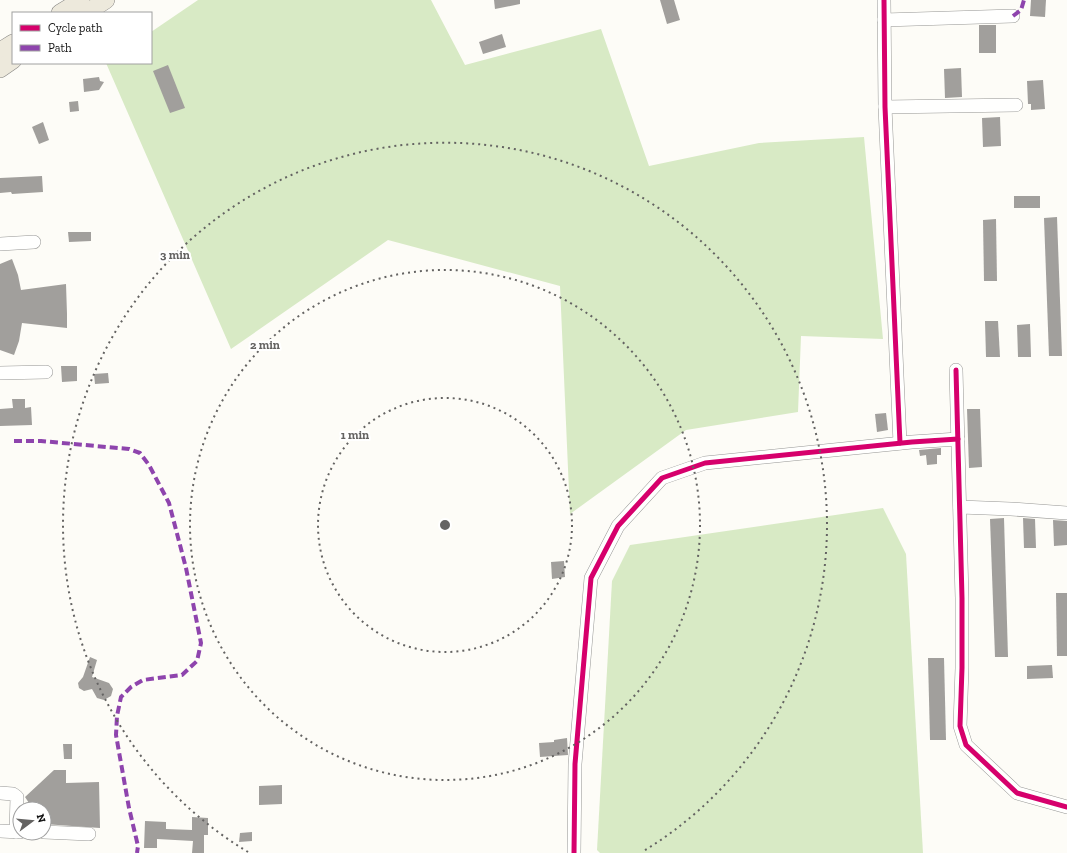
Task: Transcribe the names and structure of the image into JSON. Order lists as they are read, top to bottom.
{
  "legend": ["Cycle path", "Path"],
  "north": "right",
  "rings": ["3 min", "2 min", "1 min"]
}
